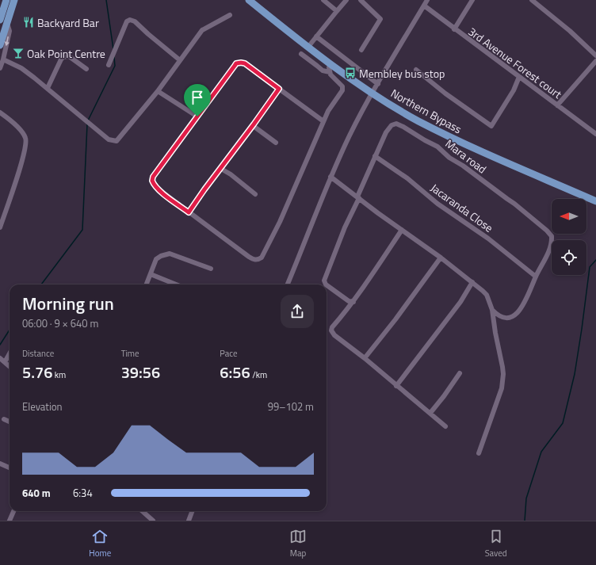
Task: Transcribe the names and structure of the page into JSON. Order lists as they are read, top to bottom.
{
  "streets": {
    "main road": ["Northern Bypass"],
    "street": ["3rd Avenue Forest court", "Mara road", "Jacaranda Close"]
  },
  "crossings": [
    ["Mara road", "Jacaranda Close"]
  ],
  "places": {
    "restaurant": ["Backyard Bar"],
    "bar": ["Oak Point Centre"],
    "bus stop": ["Membley bus stop"]
  },
  "north": "left",
  "page": {
    "heading": ["Morning run", "06:00 · 9 × 640 m"],
    "stats": [
      ["Distance", "5.76 km"],
      ["Time", "39:56"],
      ["Pace", "6:56 /km"]
    ],
    "chart": ["Elevation", "99–102 m"],
    "list": [
      {
        "name": "640 m",
        "note": "6:34"
      }
    ],
    "tabs": ["Home", "Map", "Saved"]
  }
}
